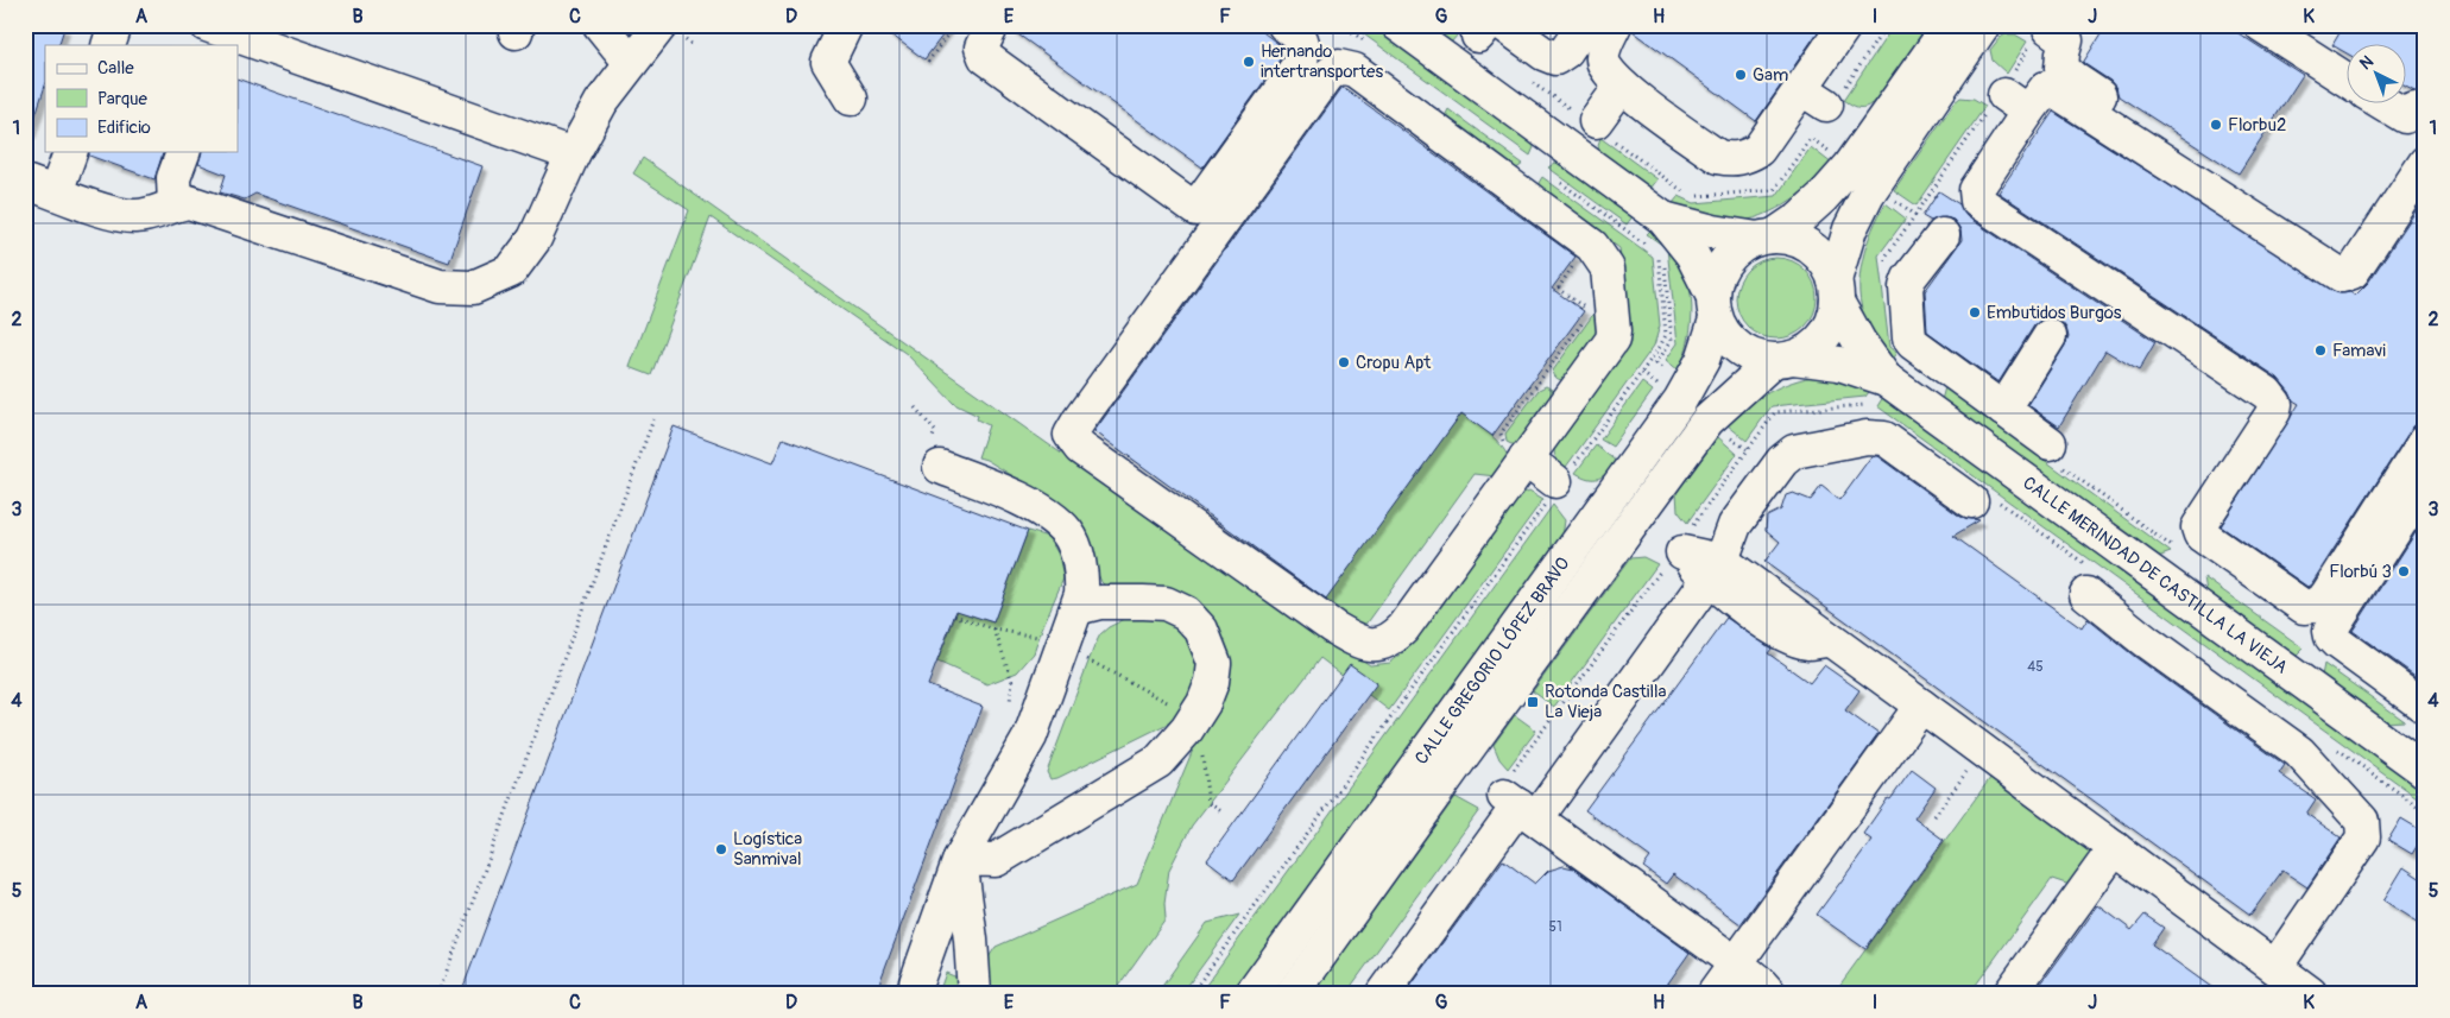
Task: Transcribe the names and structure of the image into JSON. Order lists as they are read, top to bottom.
{
  "streets": {
    "main road": ["CALLE MERINDAD DE CASTILLA LA VIEJA", "CALLE GREGORIO LÓPEZ BRAVO"]
  },
  "crossings": [
    ["CALLE MERINDAD DE CASTILLA LA VIEJA", "CALLE GREGORIO LÓPEZ BRAVO"]
  ],
  "places": {
    "other": [
      "Hernando intertransportes",
      "Gam",
      "Florbu2",
      "Embutidos Burgos",
      "Famavi",
      "Cropu Apt",
      "Florbú 3",
      "Logística Sanmival"
    ],
    "transit": ["Rotonda Castilla La Vieja"]
  },
  "house_numbers": ["45", "51"],
  "legend": ["Calle", "Parque", "Edificio"],
  "north": "top left",
  "grid": {
    "columns": [
      "A",
      "B",
      "C",
      "D",
      "E",
      "F",
      "G",
      "H",
      "I",
      "J",
      "K"
    ],
    "rows": [
      "1",
      "2",
      "3",
      "4",
      "5"
    ]
  }
}
